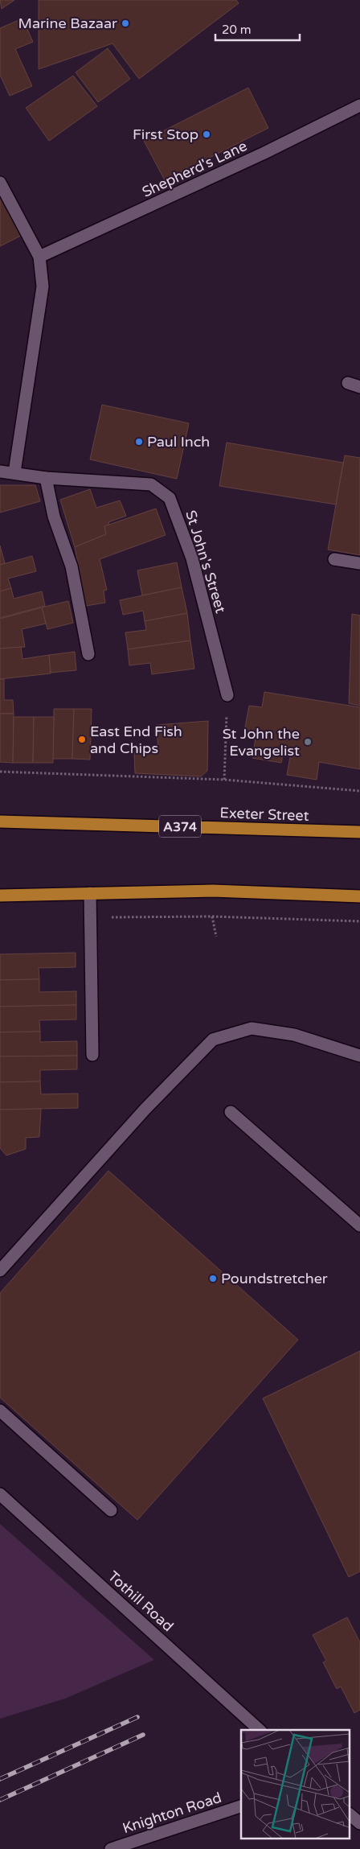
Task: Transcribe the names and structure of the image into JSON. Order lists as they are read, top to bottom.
{
  "streets": {
    "main road": ["Exeter Street", "A374"],
    "street": [
      "Shepherd's Lane",
      "St John's Street",
      "Tothill Road",
      "Knighton Road"
    ]
  },
  "places": [
    "Marine Bazaar",
    "First Stop",
    "Paul Inch",
    "East End Fish and Chips",
    "St John the Evangelist",
    "Poundstretcher"
  ],
  "scale_bar": "20 m"
}
